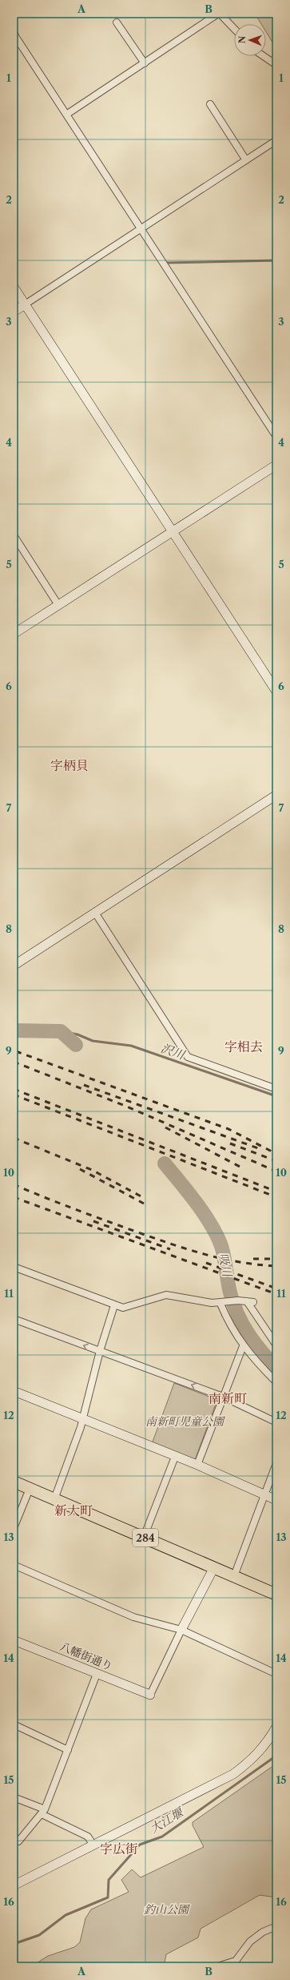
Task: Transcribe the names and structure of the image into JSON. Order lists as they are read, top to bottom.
{
  "streets": {
    "highway": ["284"],
    "street": ["八幡街通り"]
  },
  "districts": [
    "字柄貝",
    "字相去",
    "南新町",
    "新大町",
    "字広街"
  ],
  "water": ["沢川", "吸川", "大江堰"],
  "parks": ["南新町児童公園", "釣山公園"],
  "north": "left",
  "grid": {
    "columns": ["A", "B"],
    "rows": [
      "1",
      "2",
      "3",
      "4",
      "5",
      "6",
      "7",
      "8",
      "9",
      "10",
      "11",
      "12",
      "13",
      "14",
      "15",
      "16"
    ]
  }
}
